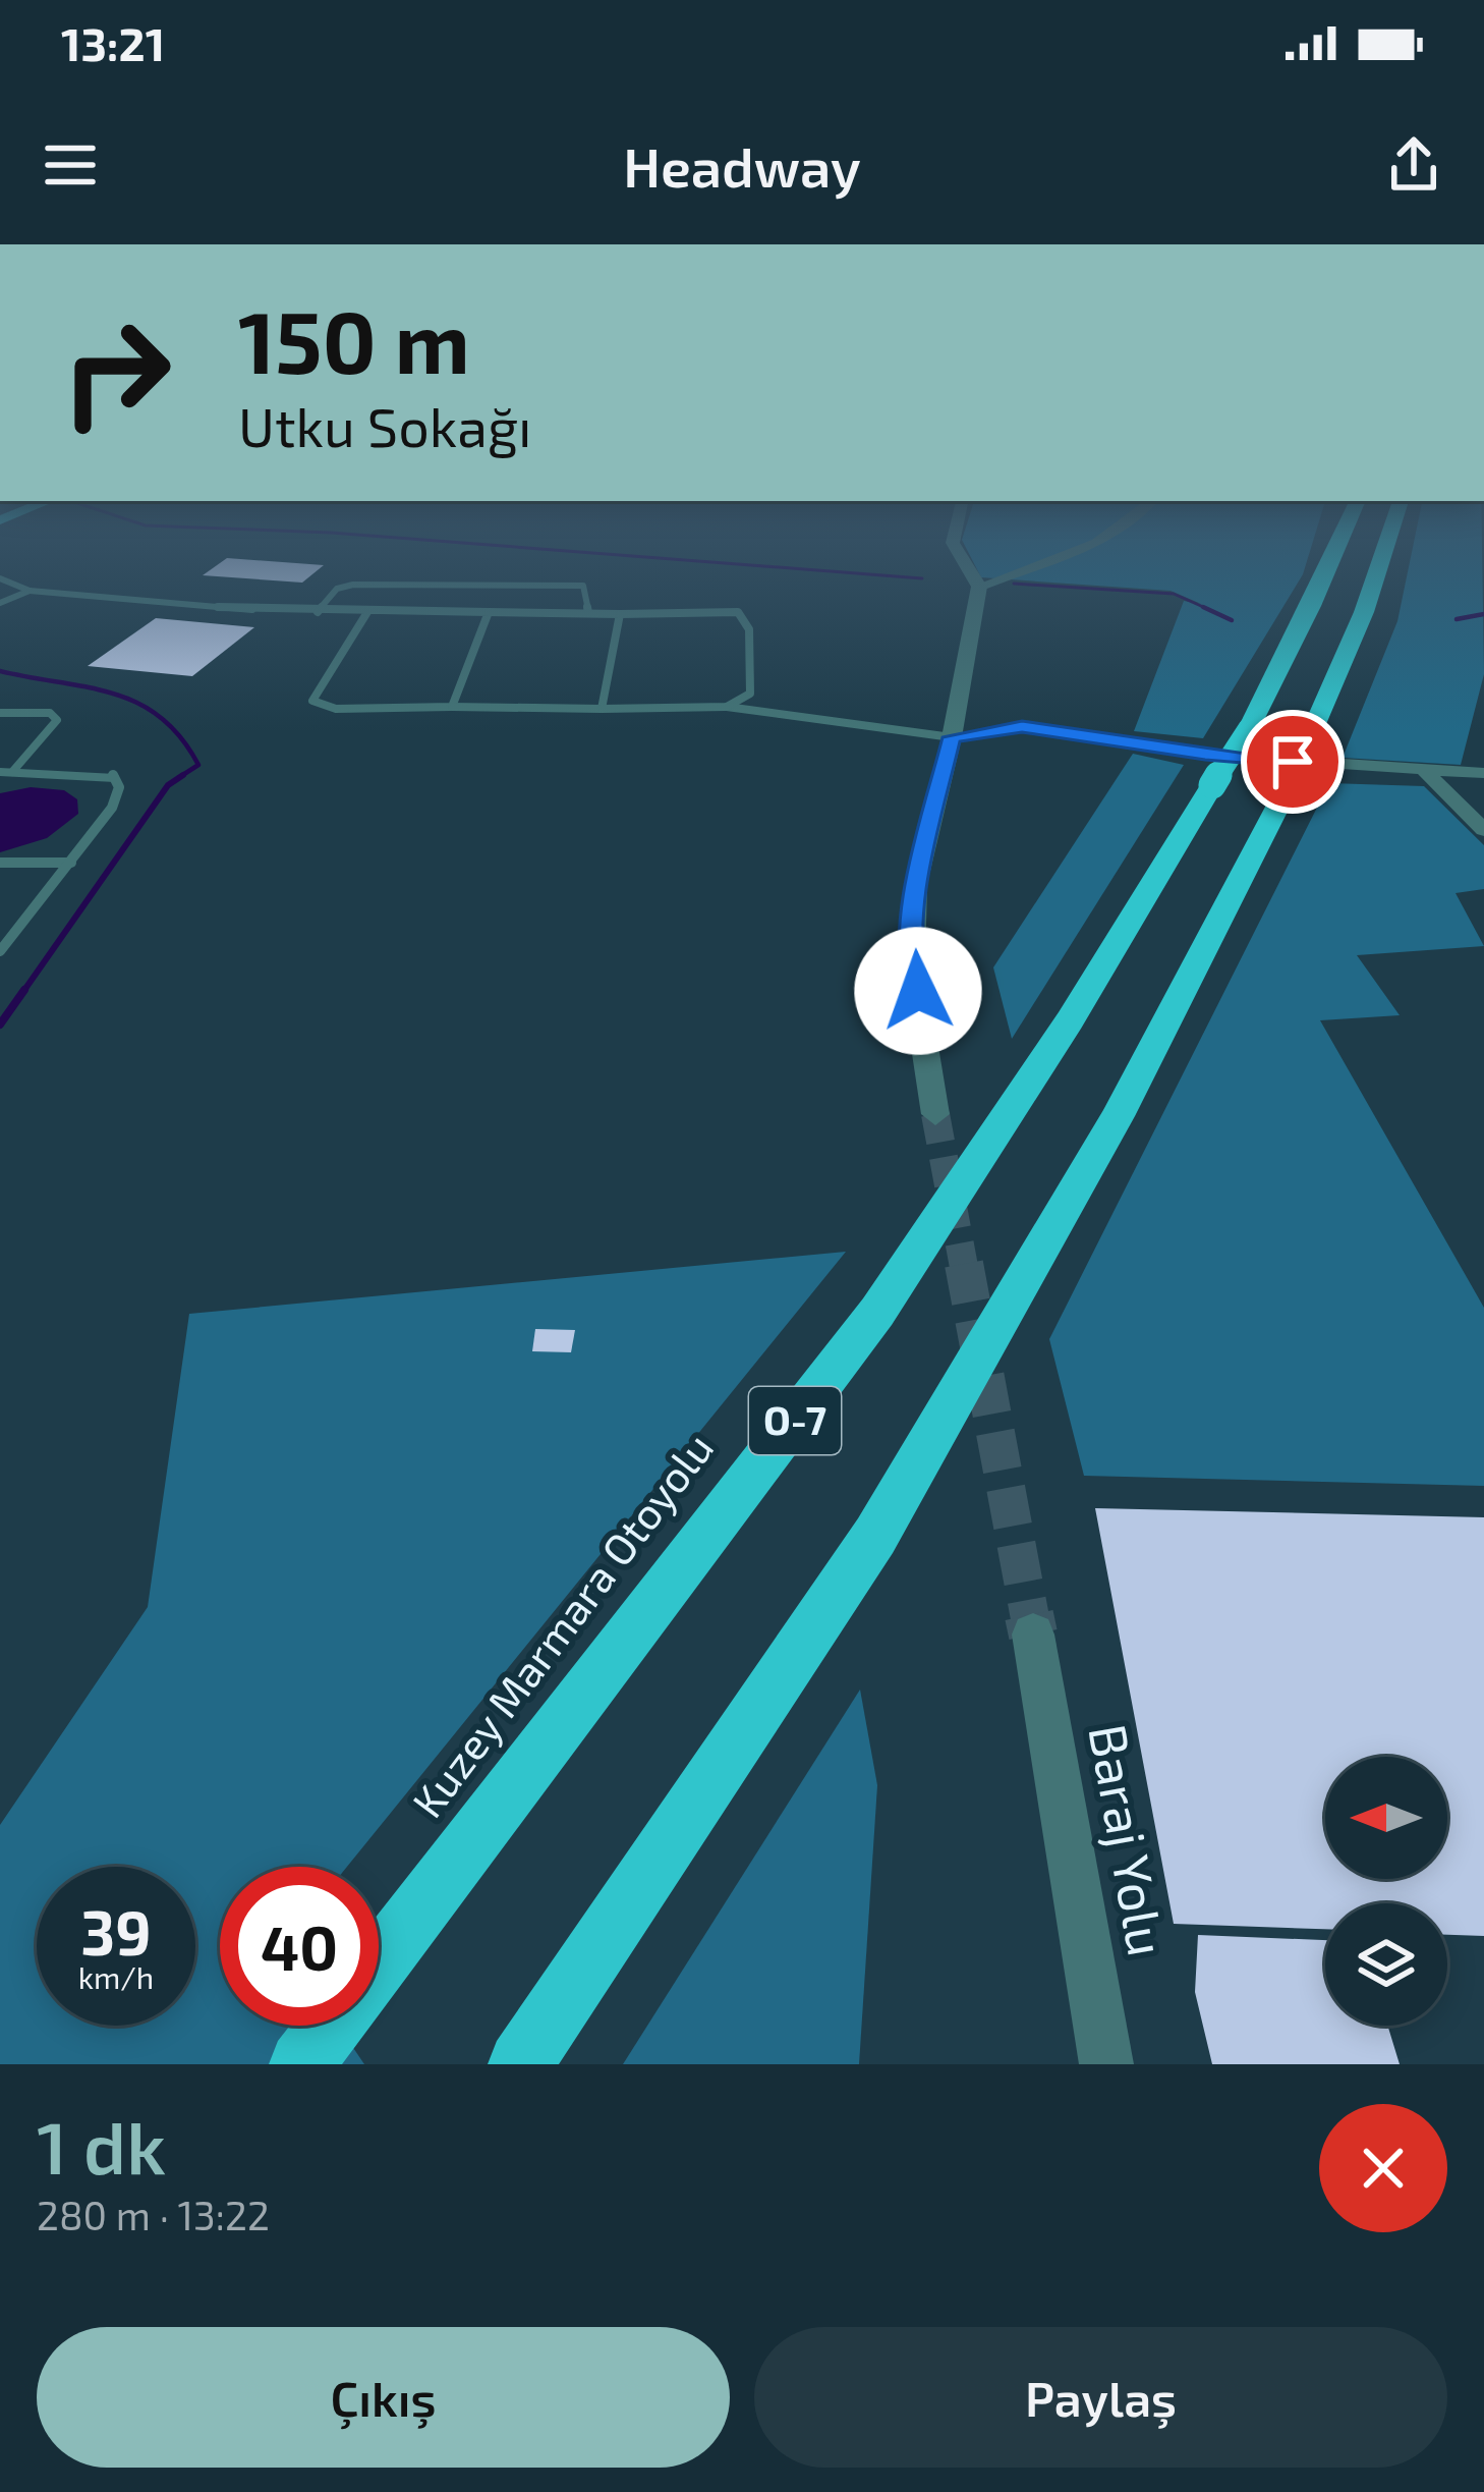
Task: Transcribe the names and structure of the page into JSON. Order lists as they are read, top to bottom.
{
  "streets": {
    "highway": ["O-7", "Kuzey Marmara Otoyolu"],
    "street": ["Baraj Yolu"]
  },
  "north": "left",
  "page": {
    "status": "13:21",
    "header": "Headway",
    "turn": ["150 m", "Utku Sokağı"],
    "speed": "39 km/h",
    "limit": "40",
    "heading": ["1 dk", "280 m · 13:22"],
    "buttons": ["Çıkış", "Paylaş"]
  }
}
